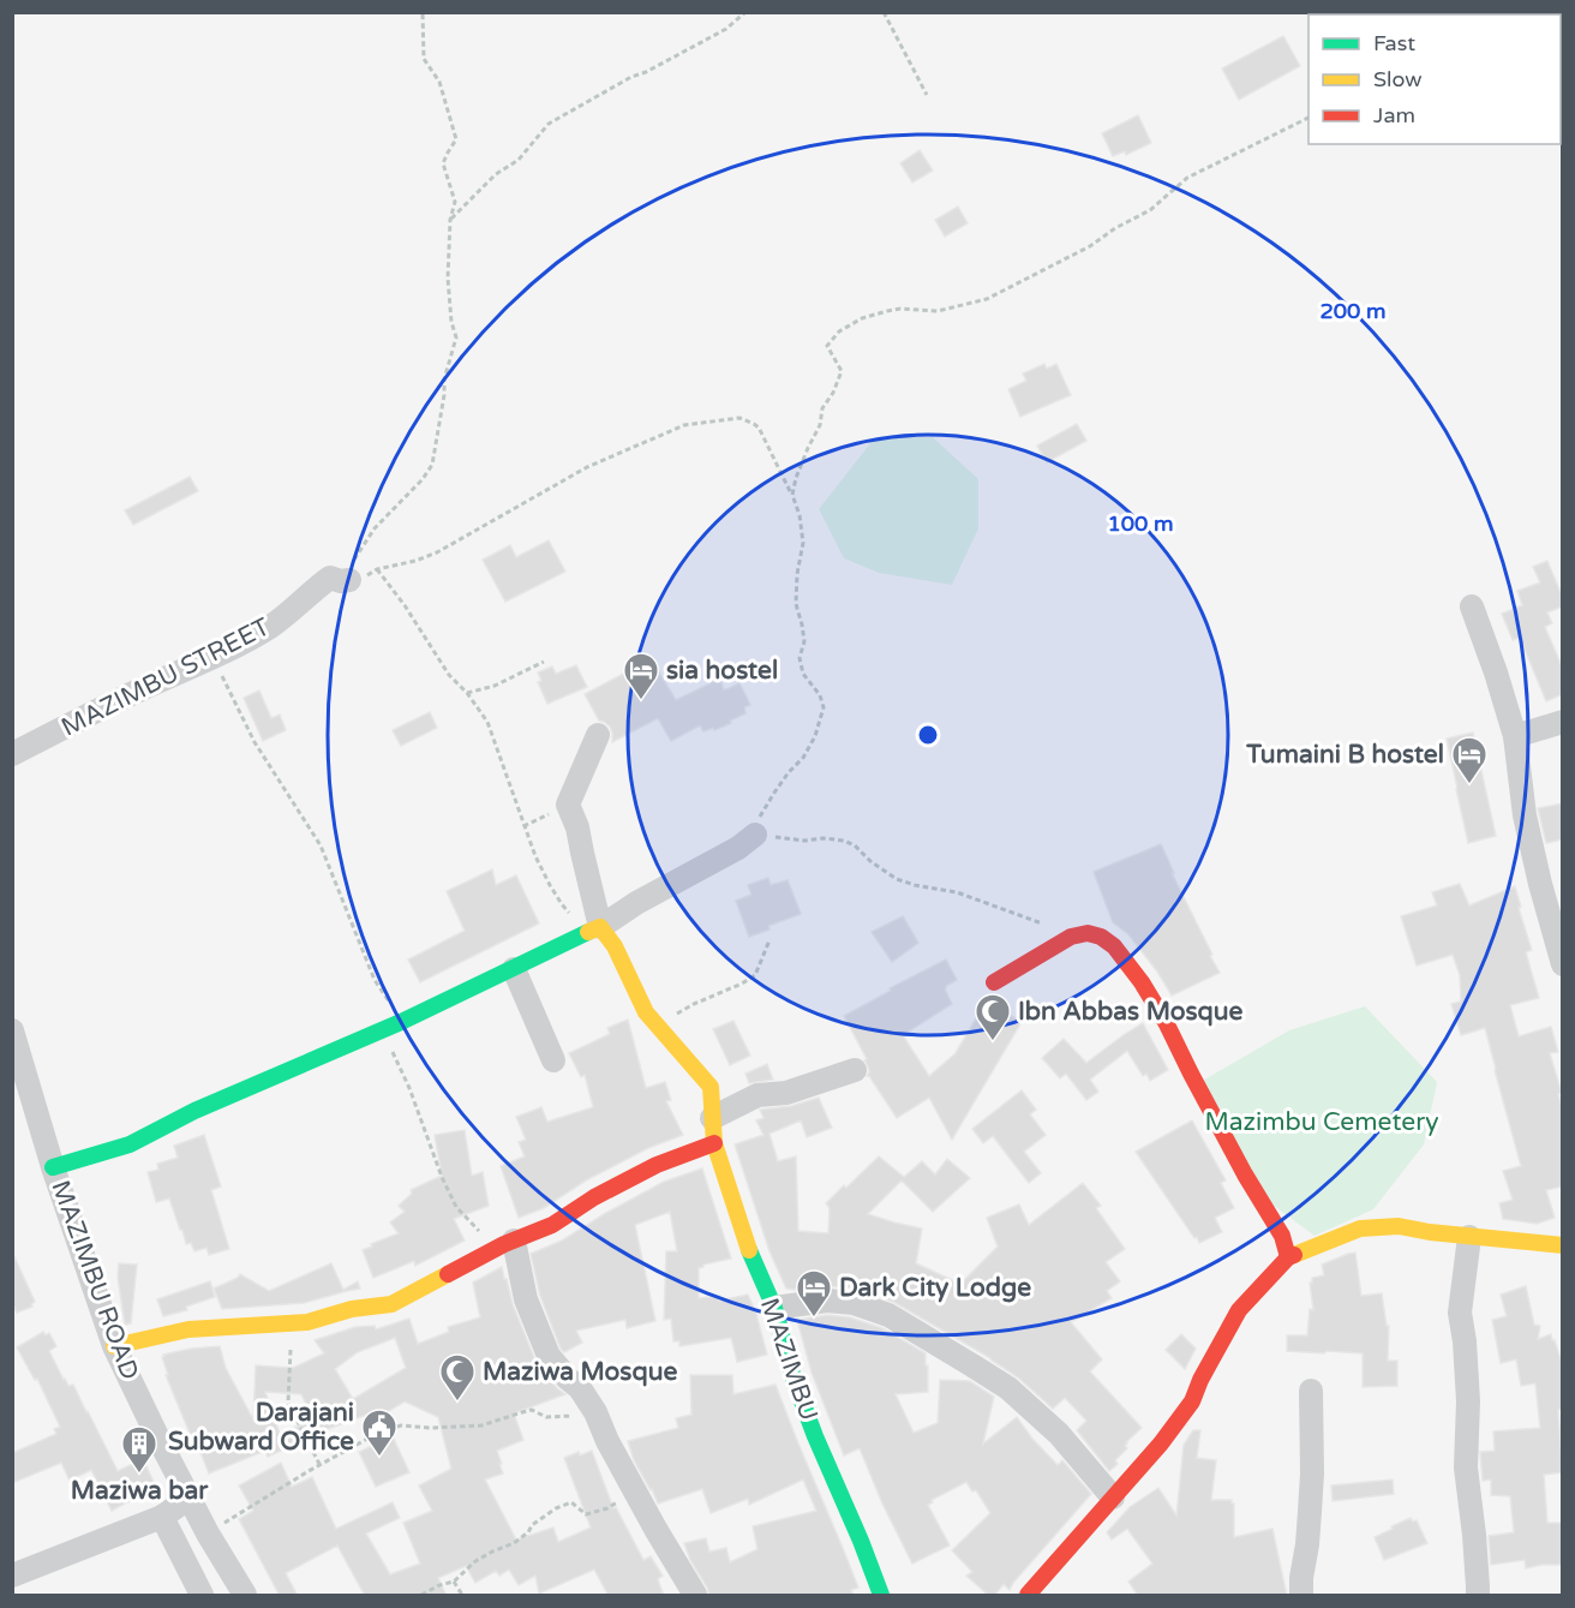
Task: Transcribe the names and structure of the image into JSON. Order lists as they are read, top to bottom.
{
  "streets": {
    "street": ["MAZIMBU STREET", "MAZIMBU ROAD", "MAZIMBU"]
  },
  "parks": ["Mazimbu Cemetery"],
  "places": {
    "hotel": ["sia hostel", "Tumaini B hostel", "Dark City Lodge"],
    "mosque": ["Ibn Abbas Mosque", "Maziwa Mosque"],
    "public building": ["Darajani Subward Office"],
    "building": ["Maziwa bar"]
  },
  "legend": ["Fast", "Slow", "Jam"],
  "rings": ["200 m", "100 m"]
}
